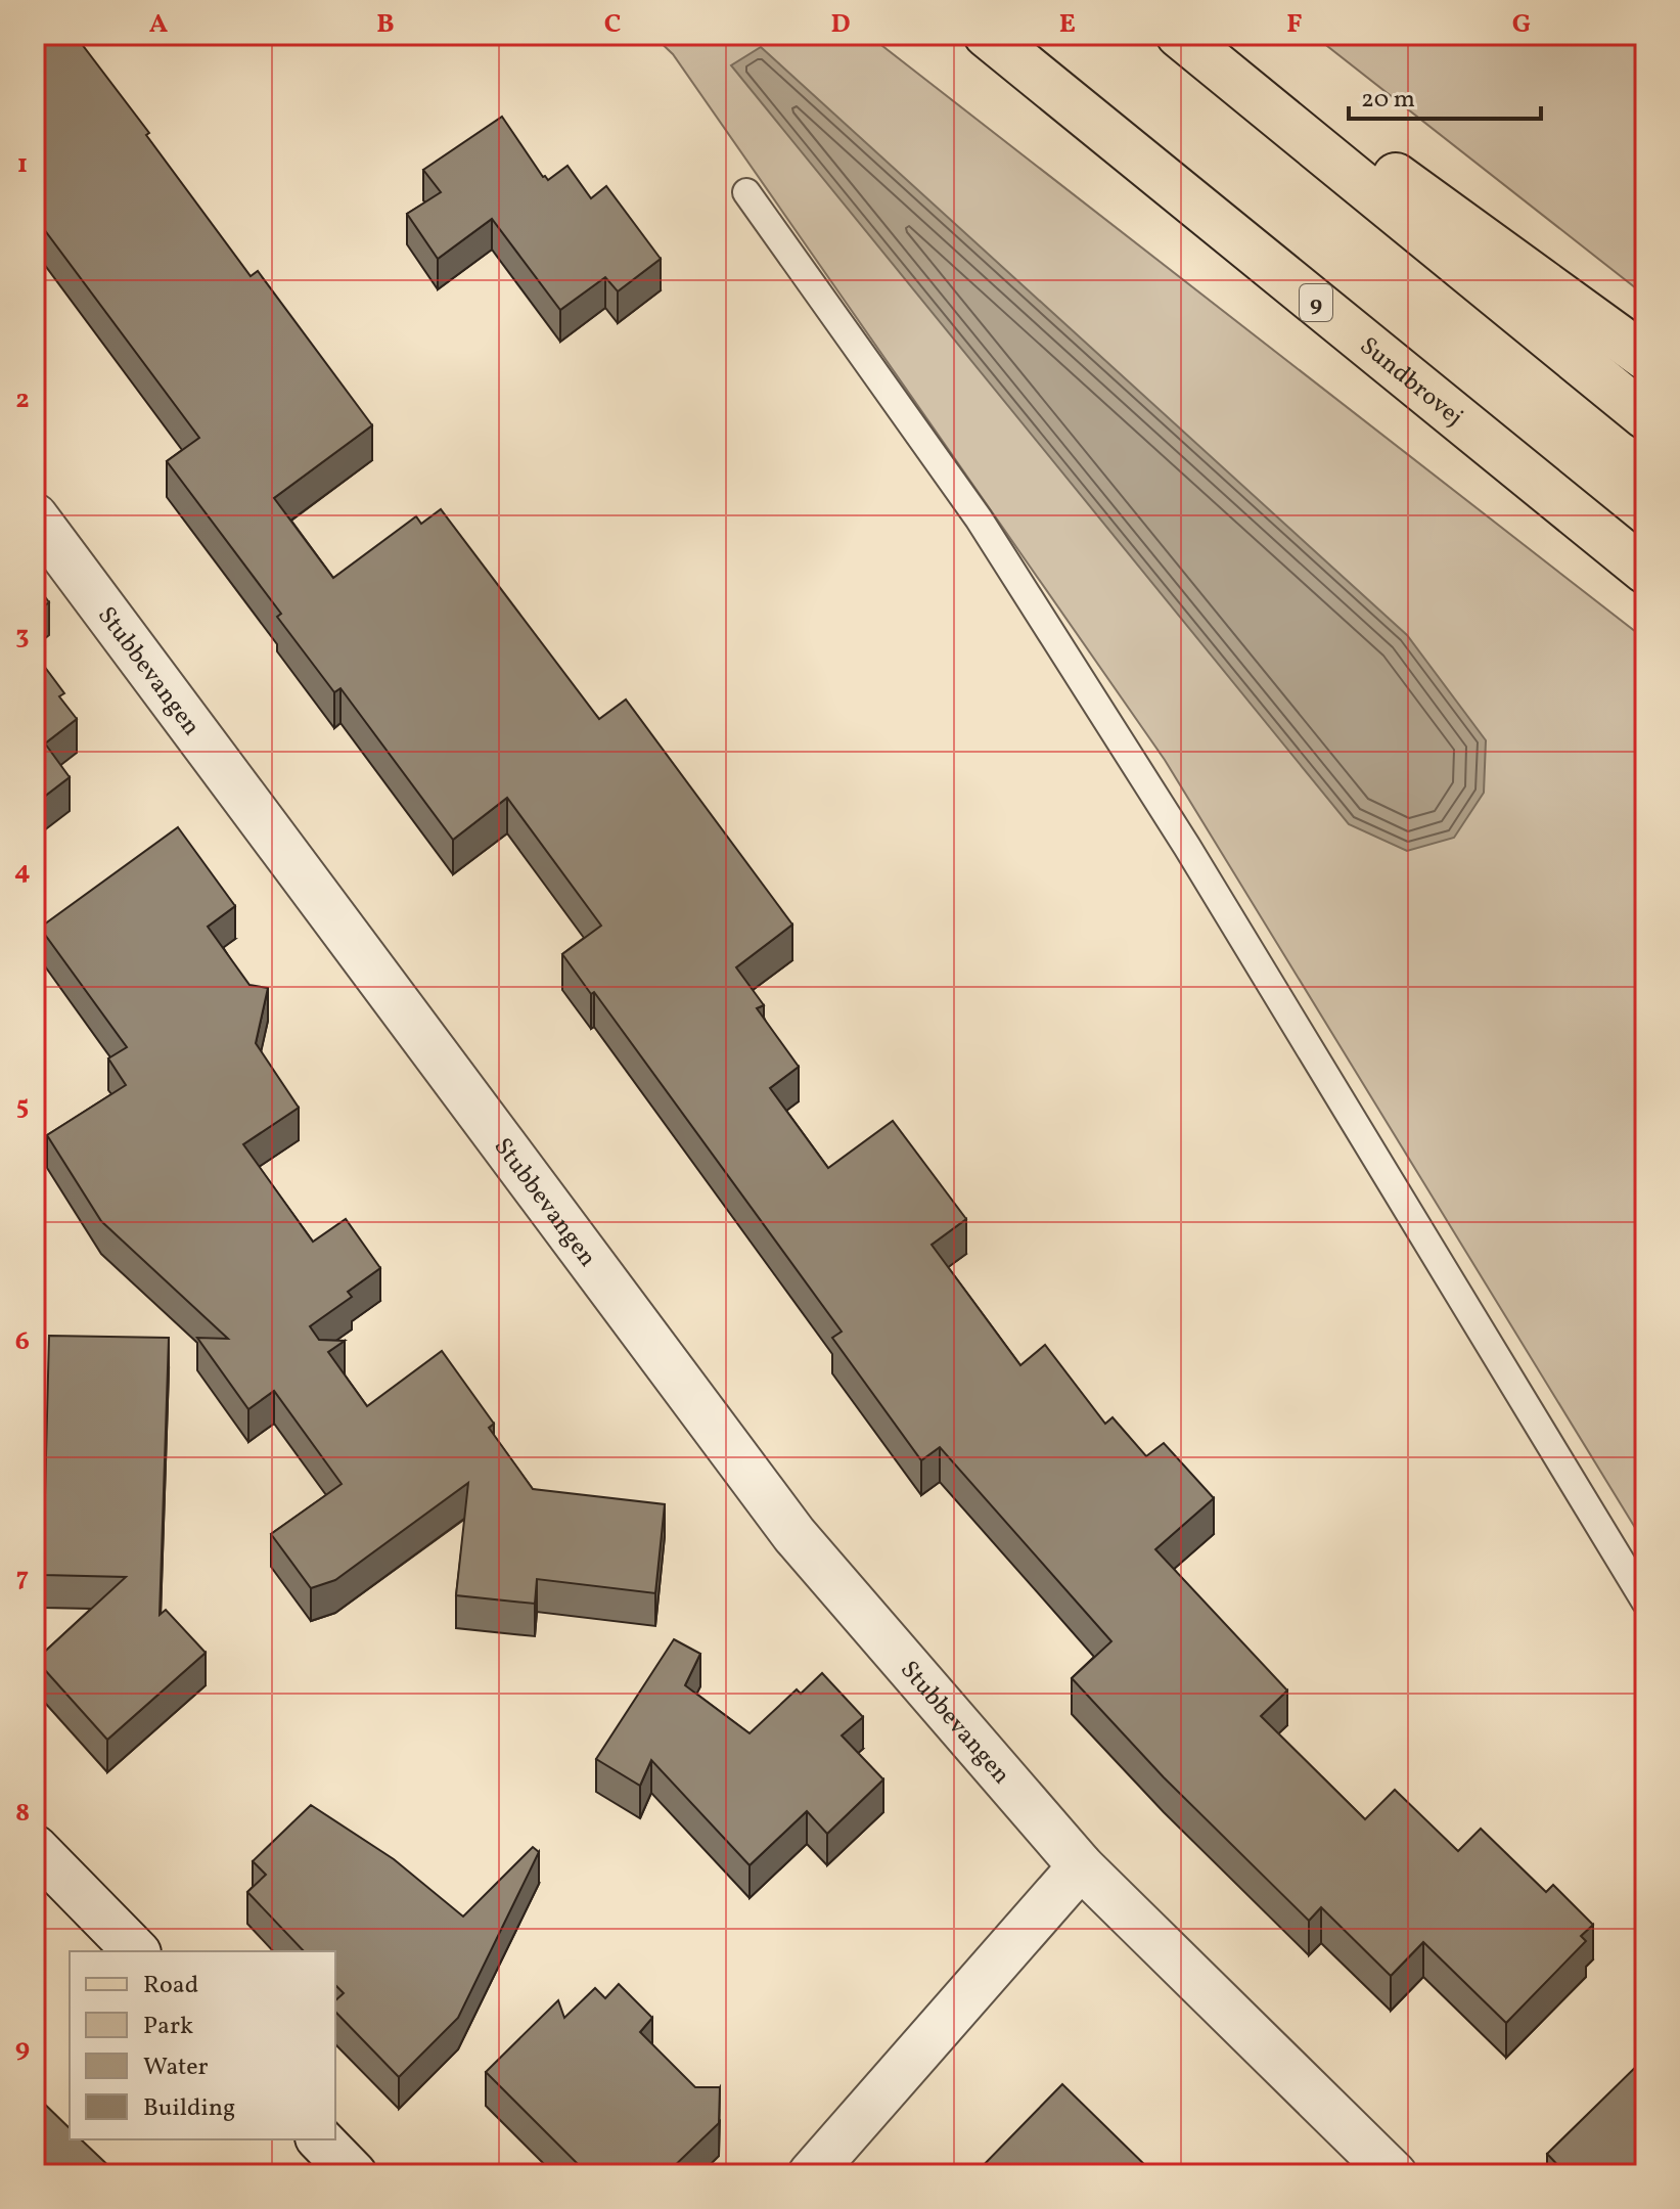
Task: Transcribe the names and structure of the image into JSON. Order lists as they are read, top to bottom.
{
  "streets": {
    "main road": ["9", "Sundbrovej"],
    "street": ["Stubbevangen"]
  },
  "legend": [
    "Road",
    "Park",
    "Water",
    "Building"
  ],
  "scale_bar": "20 m",
  "grid": {
    "columns": [
      "A",
      "B",
      "C",
      "D",
      "E",
      "F",
      "G"
    ],
    "rows": [
      "1",
      "2",
      "3",
      "4",
      "5",
      "6",
      "7",
      "8",
      "9"
    ]
  }
}
